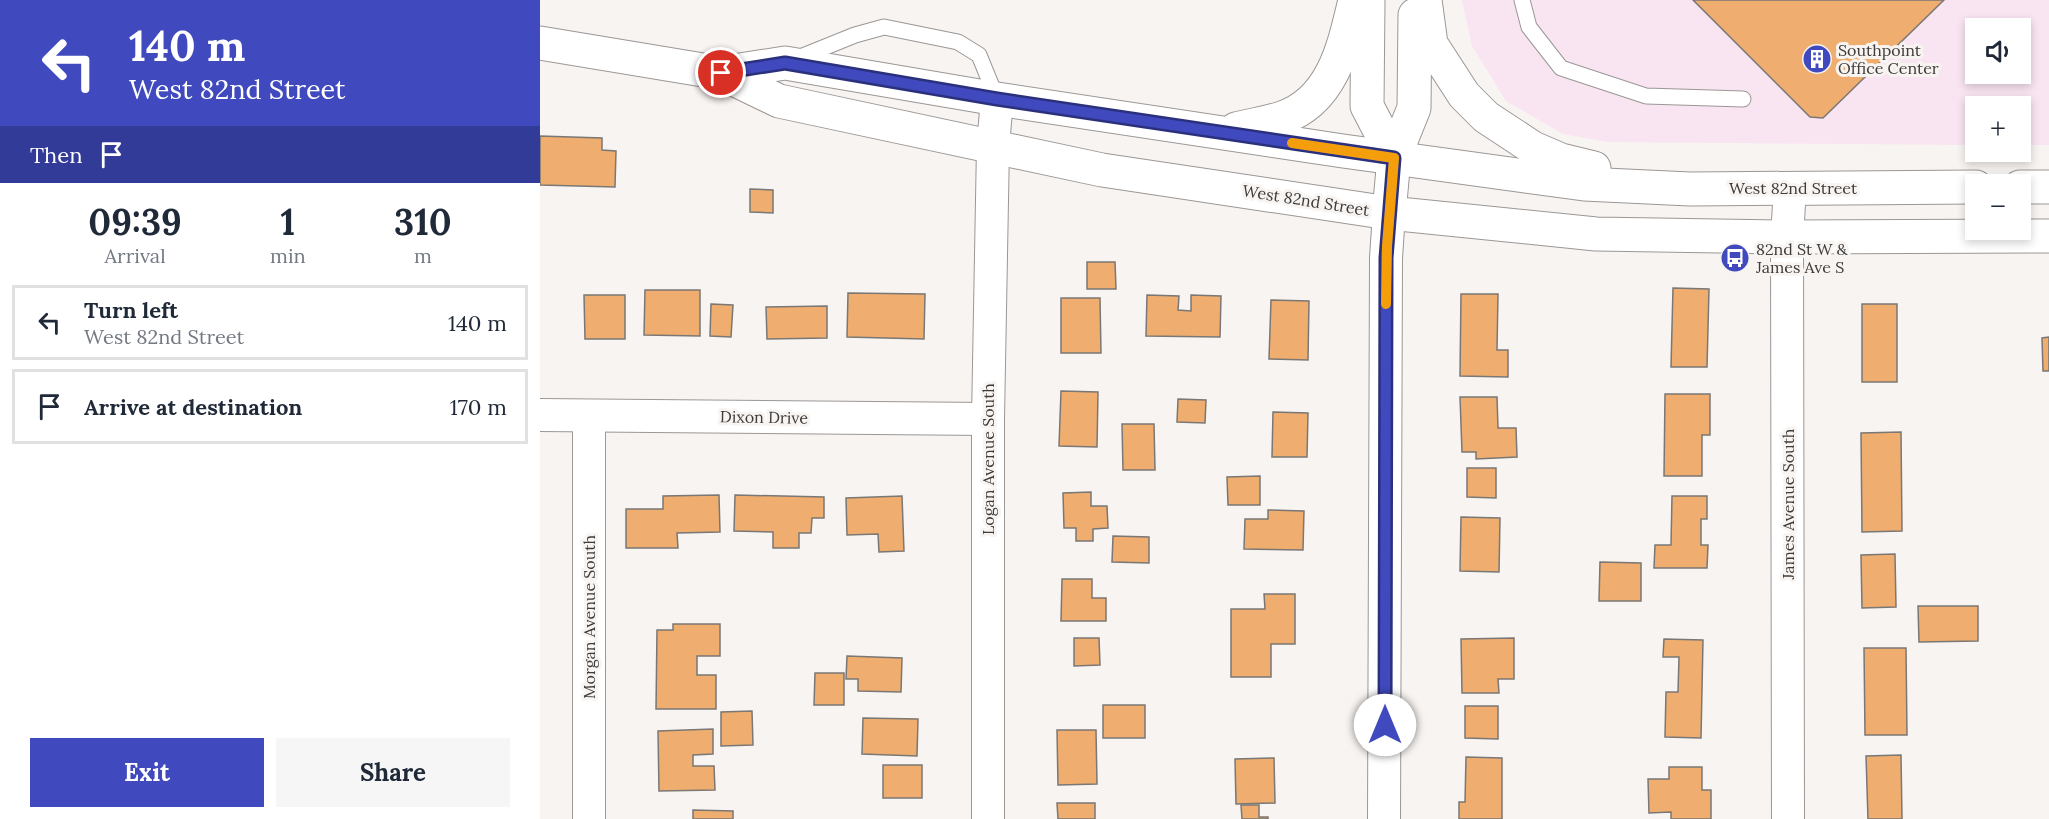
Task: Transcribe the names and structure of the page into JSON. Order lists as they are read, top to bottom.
{
  "streets": {
    "street": [
      "West 82nd Street",
      "Dixon Drive",
      "Logan Avenue South",
      "James Avenue South",
      "Morgan Avenue South"
    ]
  },
  "crossings": [
    ["West 82nd Street", "Logan Avenue South"],
    ["West 82nd Street", "James Avenue South"],
    ["Dixon Drive", "Logan Avenue South"],
    ["Dixon Drive", "Morgan Avenue South"]
  ],
  "places": {
    "building": ["Southpoint Office Center"],
    "bus stop": ["82nd St W & James Ave S"]
  },
  "page": {
    "turn": ["140 m", "West 82nd Street"],
    "map_buttons": ["+", "−"],
    "then": "Then",
    "eta": [
      "09:39",
      "Arrival",
      "1",
      "min",
      "310",
      "m"
    ],
    "list": [
      {
        "name": "Turn left",
        "note": "West 82nd Street",
        "value": "140 m"
      },
      {
        "name": "Arrive at destination",
        "value": "170 m"
      }
    ],
    "buttons": ["Exit", "Share"]
  }
}
